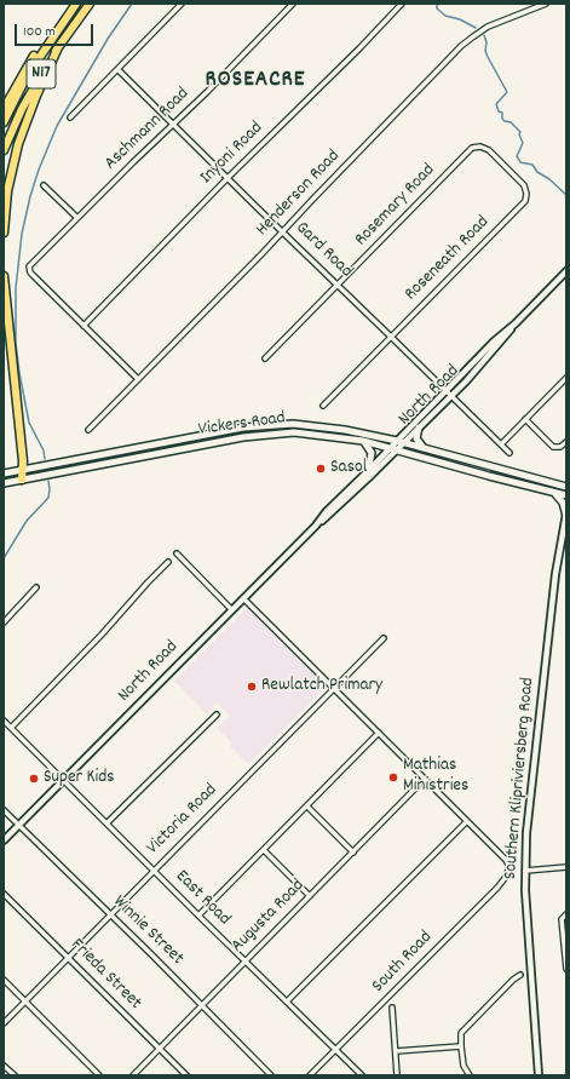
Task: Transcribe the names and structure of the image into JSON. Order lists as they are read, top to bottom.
{
  "streets": {
    "highway": ["N17"],
    "main road": ["Vickers Road"],
    "street": [
      "Aschmann Road",
      "Inyoni Road",
      "Henderson Road",
      "Rosemary Road",
      "Gard Road",
      "Roseneath Road",
      "North Road",
      "Southern Klipriviersberg Road",
      "Victoria Road",
      "East Road",
      "Augusta Road",
      "Winnie Street",
      "South Road",
      "Frieda Street"
    ]
  },
  "crossings": [
    ["Aschmann Road", "Inyoni Road"],
    ["Aschmann Road", "Gard Road"],
    ["Inyoni Road", "Gard Road"],
    ["Henderson Road", "Gard Road"],
    ["Rosemary Road", "Gard Road"],
    ["Rosemary Road", "Roseneath Road"],
    ["Gard Road", "Roseneath Road"],
    ["Gard Road", "North Road"],
    ["North Road", "Vickers Road"],
    ["North Road", "East Road"],
    ["North Road", "Winnie Street"],
    ["Victoria Road", "East Road"],
    ["Victoria Road", "Winnie Street"],
    ["Victoria Road", "Frieda Street"],
    ["East Road", "Augusta Road"],
    ["East Road", "South Road"],
    ["Augusta Road", "Winnie Street"],
    ["Augusta Road", "Frieda Street"]
  ],
  "districts": ["ROSEACRE"],
  "places": [
    "Sasol",
    "Rewlatch Primary",
    "Mathias Ministries",
    "Super Kids"
  ],
  "scale_bar": "100 m"
}
